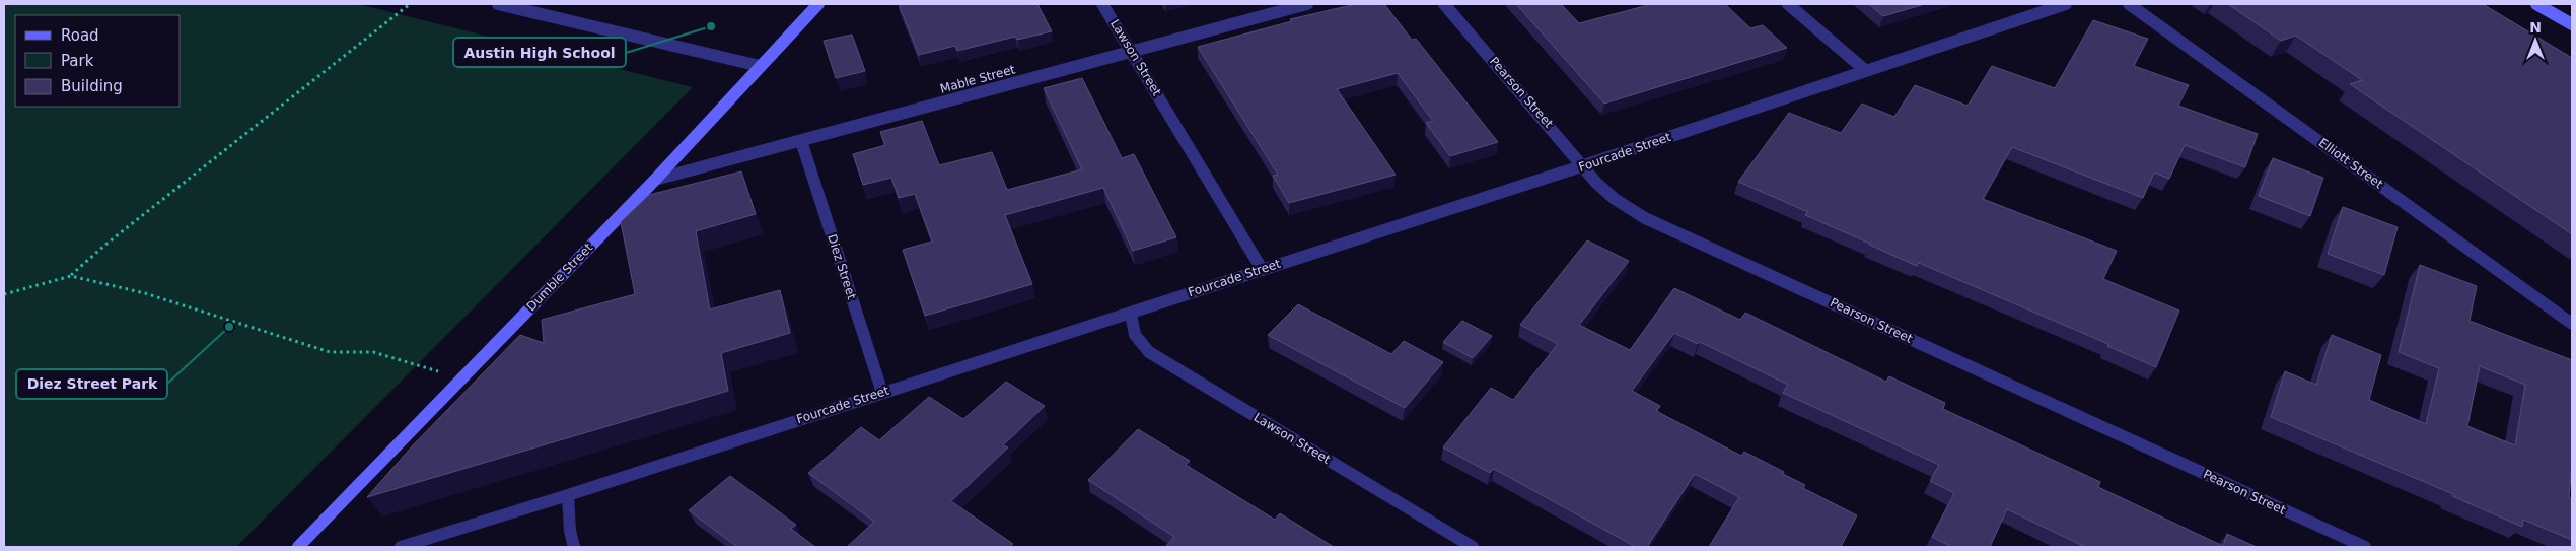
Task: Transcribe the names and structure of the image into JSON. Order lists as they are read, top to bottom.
{
  "streets": {
    "street": [
      "Lawson Street",
      "Mable Street",
      "Pearson Street",
      "Fourcade Street",
      "Elliott Street",
      "Diez Street",
      "Dumble Street"
    ]
  },
  "crossings": [
    ["Lawson Street", "Mable Street"],
    ["Lawson Street", "Fourcade Street"],
    ["Mable Street", "Diez Street"],
    ["Mable Street", "Dumble Street"],
    ["Pearson Street", "Fourcade Street"],
    ["Fourcade Street", "Diez Street"]
  ],
  "places": ["Austin High School", "Diez Street Park"],
  "legend": ["Road", "Park", "Building"],
  "north": "top"
}
